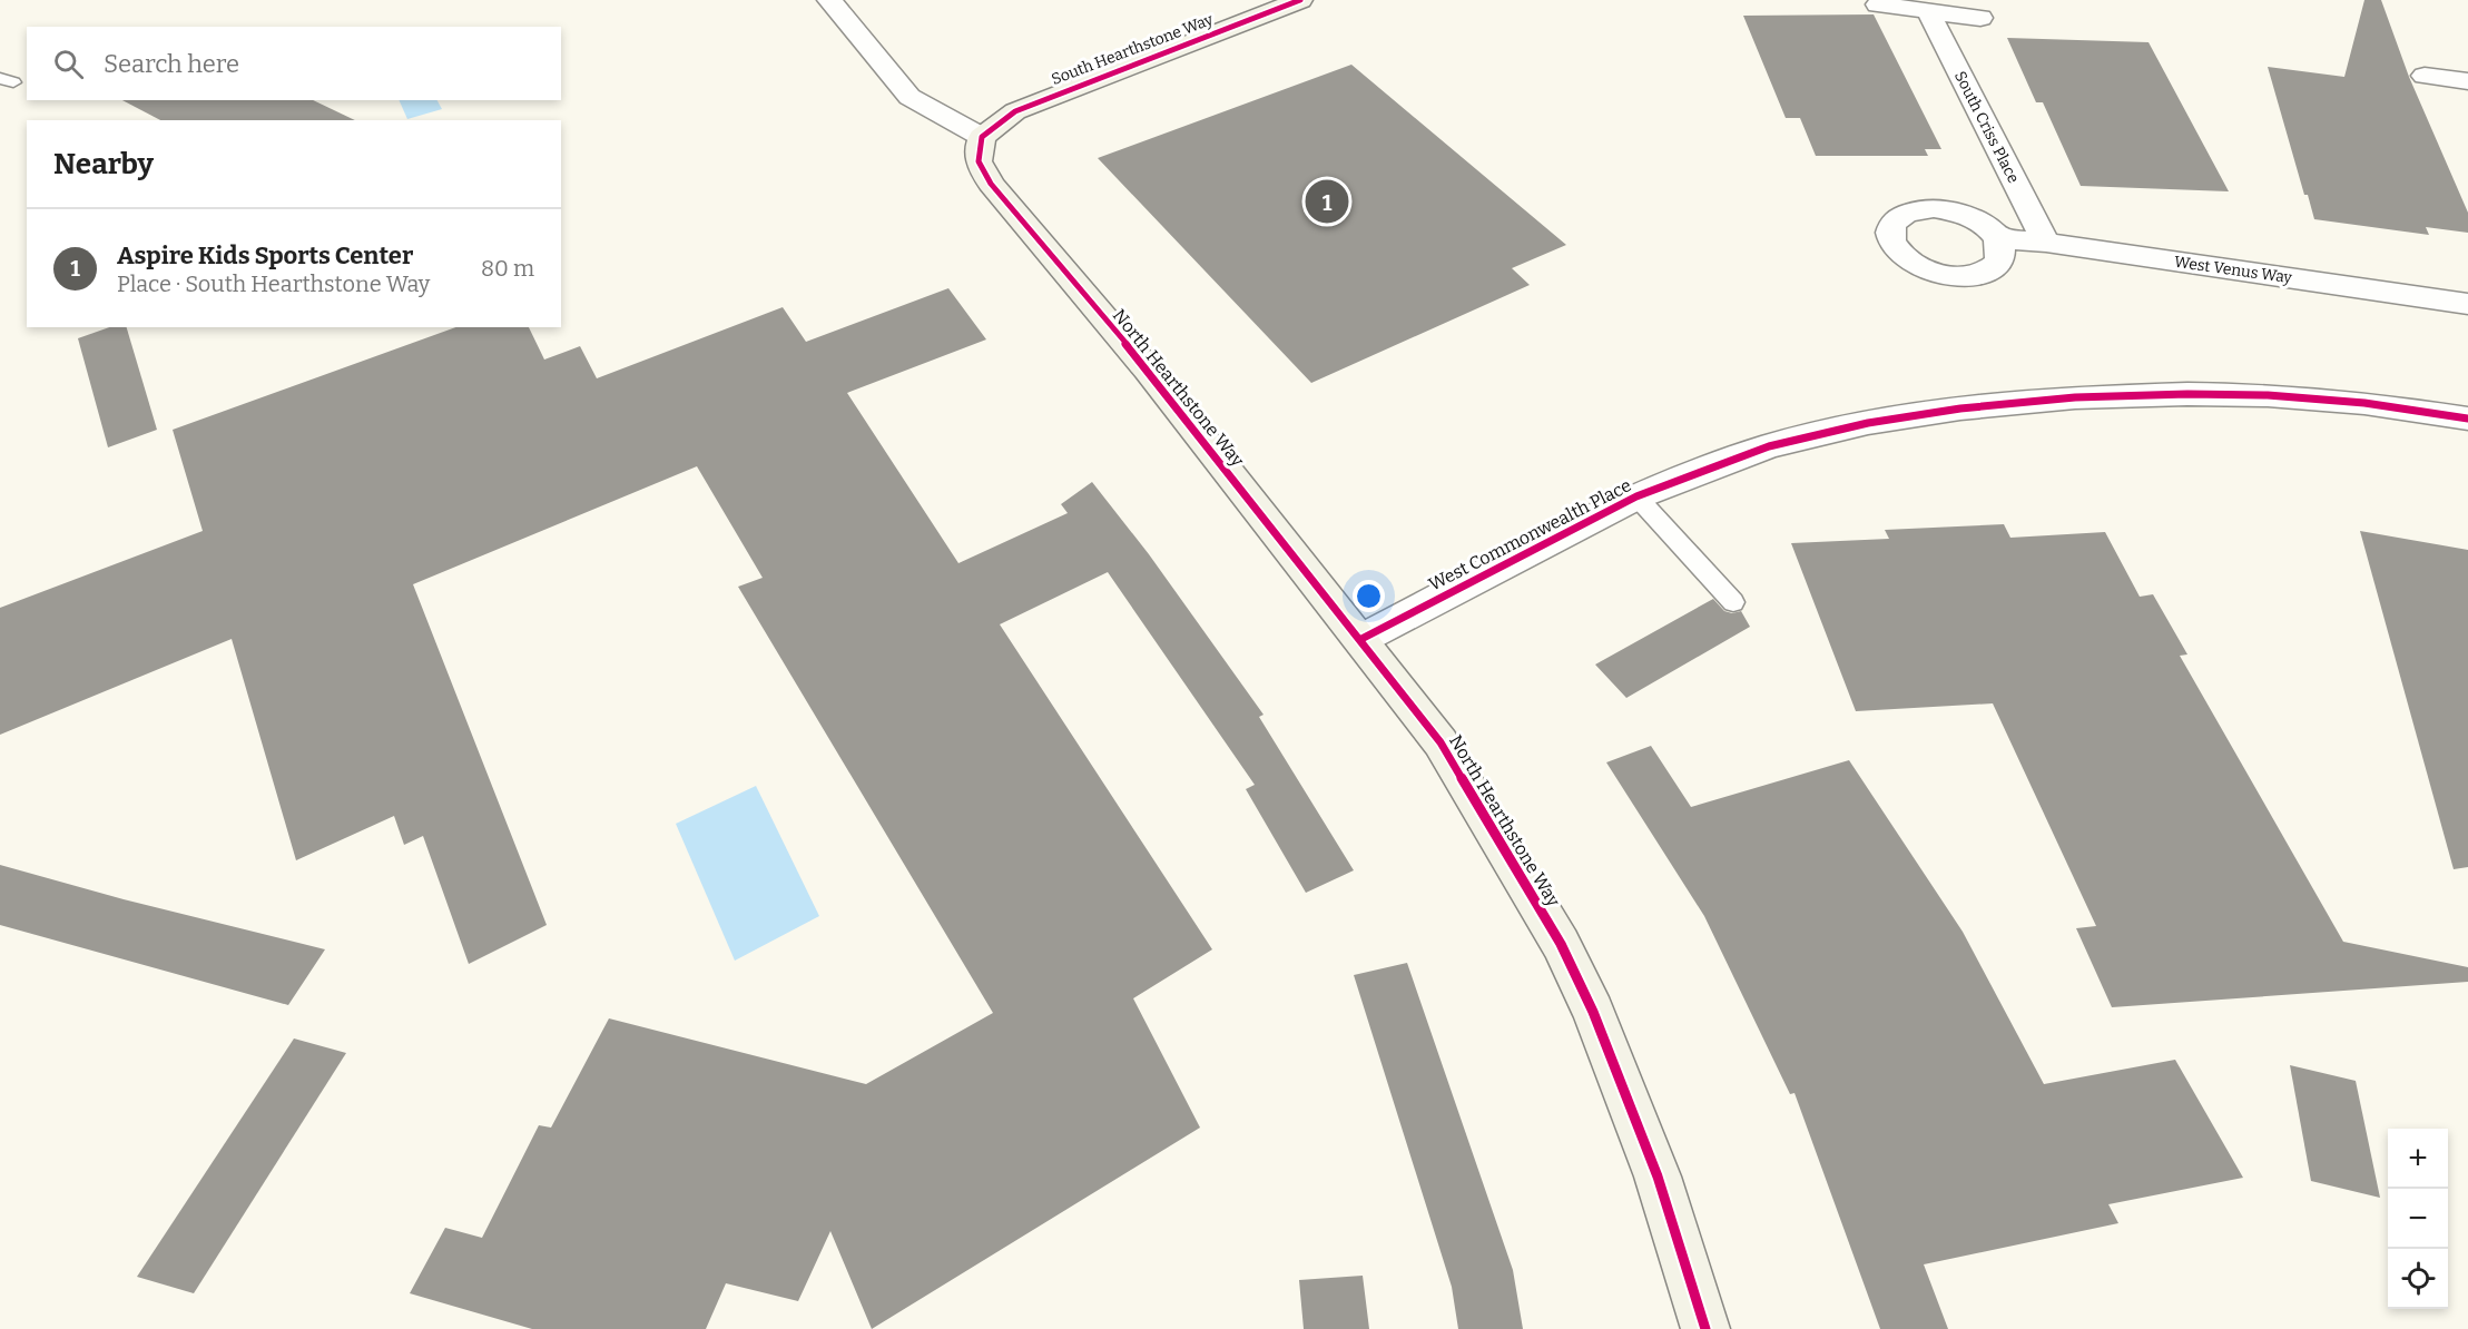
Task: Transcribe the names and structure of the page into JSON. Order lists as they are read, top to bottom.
{
  "streets": {
    "street": [
      "South Hearthstone Way",
      "South Criss Place",
      "West Venus Way",
      "North Hearthstone Way",
      "West Commonwealth Place"
    ]
  },
  "crossings": [
    ["South Hearthstone Way", "North Hearthstone Way"],
    ["South Criss Place", "West Venus Way"],
    ["North Hearthstone Way", "West Commonwealth Place"]
  ],
  "page": {
    "search": "Search here",
    "heading": "Nearby",
    "pins": "1",
    "list": [
      {
        "mark": "1",
        "name": "Aspire Kids Sports Center",
        "note": "Place · South Hearthstone Way",
        "value": "80 m"
      }
    ],
    "map_buttons": ["+", "−"]
  }
}
